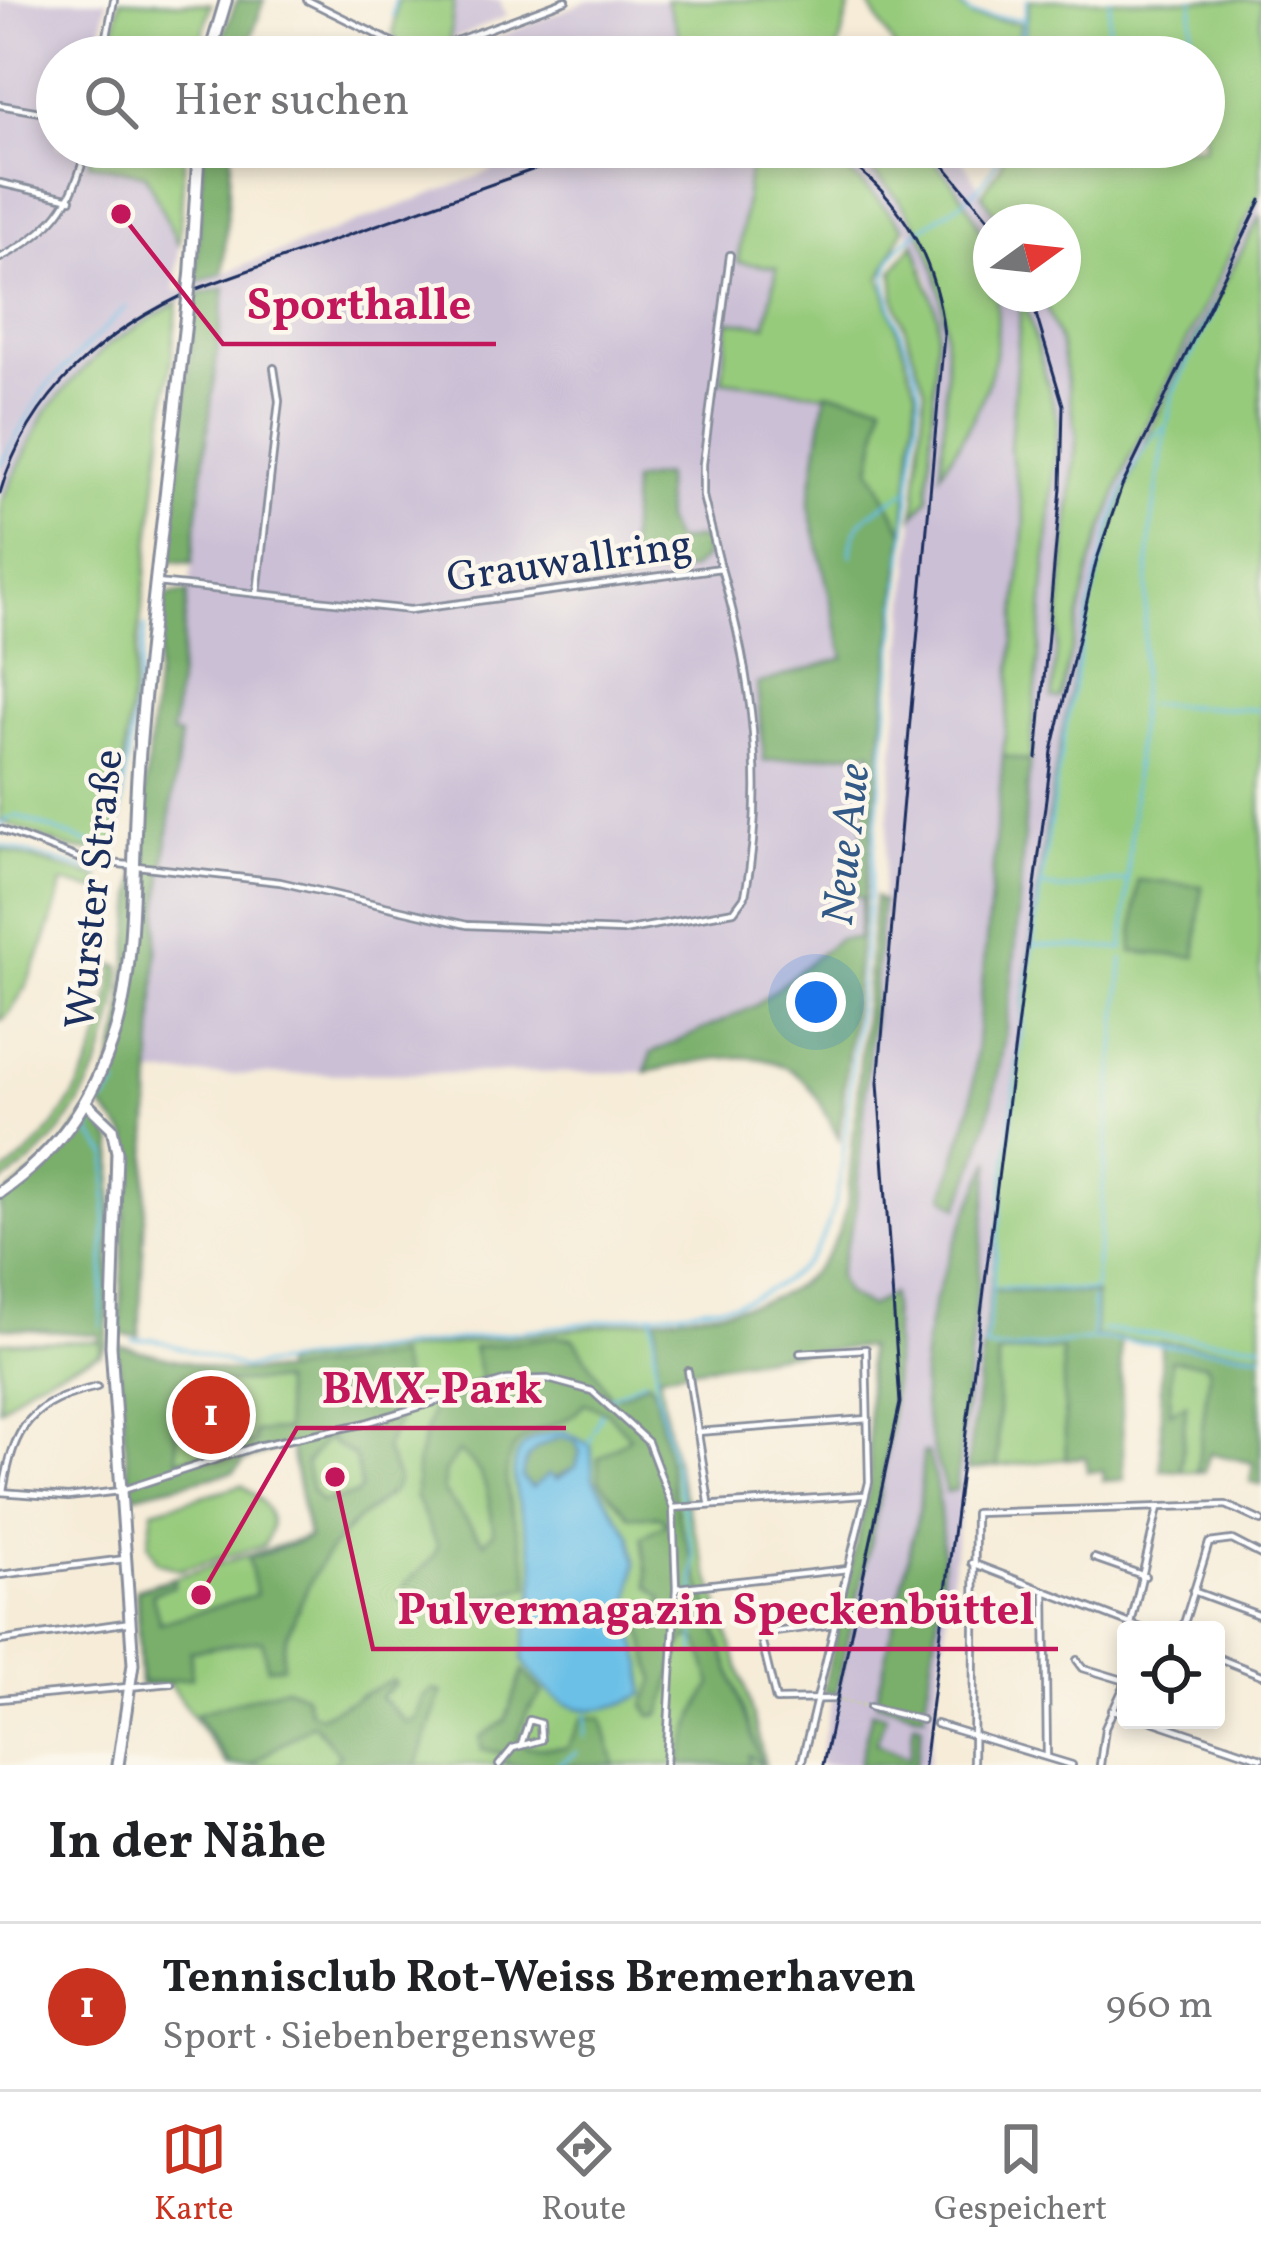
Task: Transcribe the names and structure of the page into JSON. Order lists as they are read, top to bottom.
{
  "streets": {
    "main road": ["Wurster Straße"],
    "street": ["Grauwallring"]
  },
  "crossings": [
    ["Grauwallring", "Wurster Straße"]
  ],
  "water": ["Neue Aue"],
  "places": ["Sporthalle", "Pulvermagazin Speckenbüttel", "BMX-Park"],
  "north": "right",
  "page": {
    "search": "Hier suchen",
    "pins": "1",
    "heading": "In der Nähe",
    "list": [
      {
        "mark": "1",
        "name": "Tennisclub Rot-Weiss Bremerhaven",
        "note": "Sport · Siebenbergensweg",
        "value": "960 m"
      }
    ],
    "nav": ["Karte", "Route", "Gespeichert"]
  }
}
